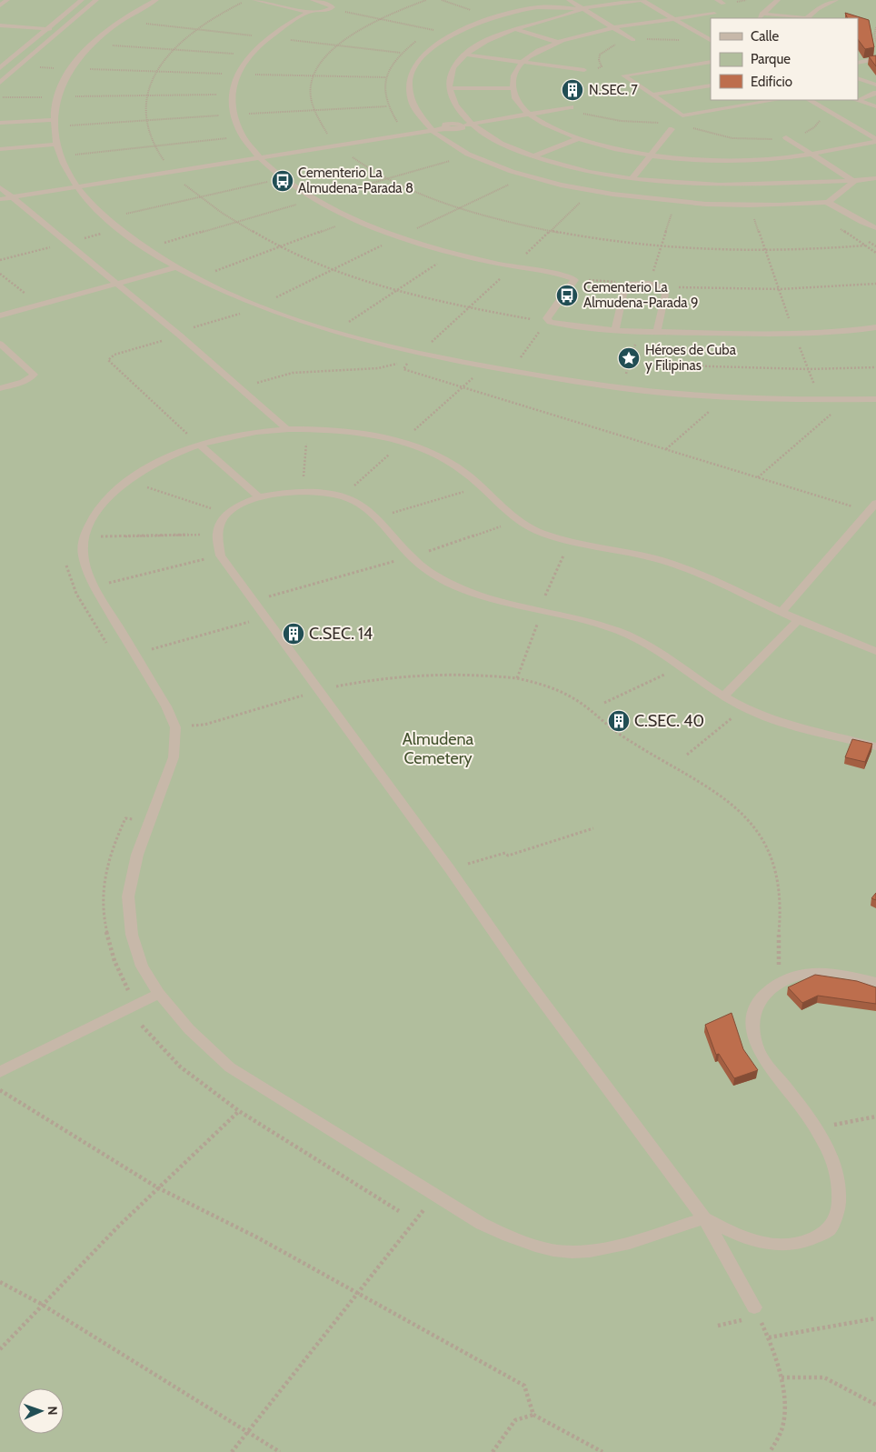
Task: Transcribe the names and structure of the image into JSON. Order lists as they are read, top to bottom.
{
  "parks": ["Almudena Cemetery"],
  "places": {
    "building": ["N.SEC. 7", "C.SEC. 14", "C.SEC. 40"],
    "bus stop": ["Cementerio La Almudena-Parada 8", "Cementerio La Almudena-Parada 9"],
    "place": ["Héroes de Cuba y Filipinas"]
  },
  "legend": ["Calle", "Parque", "Edificio"],
  "north": "right"
}
